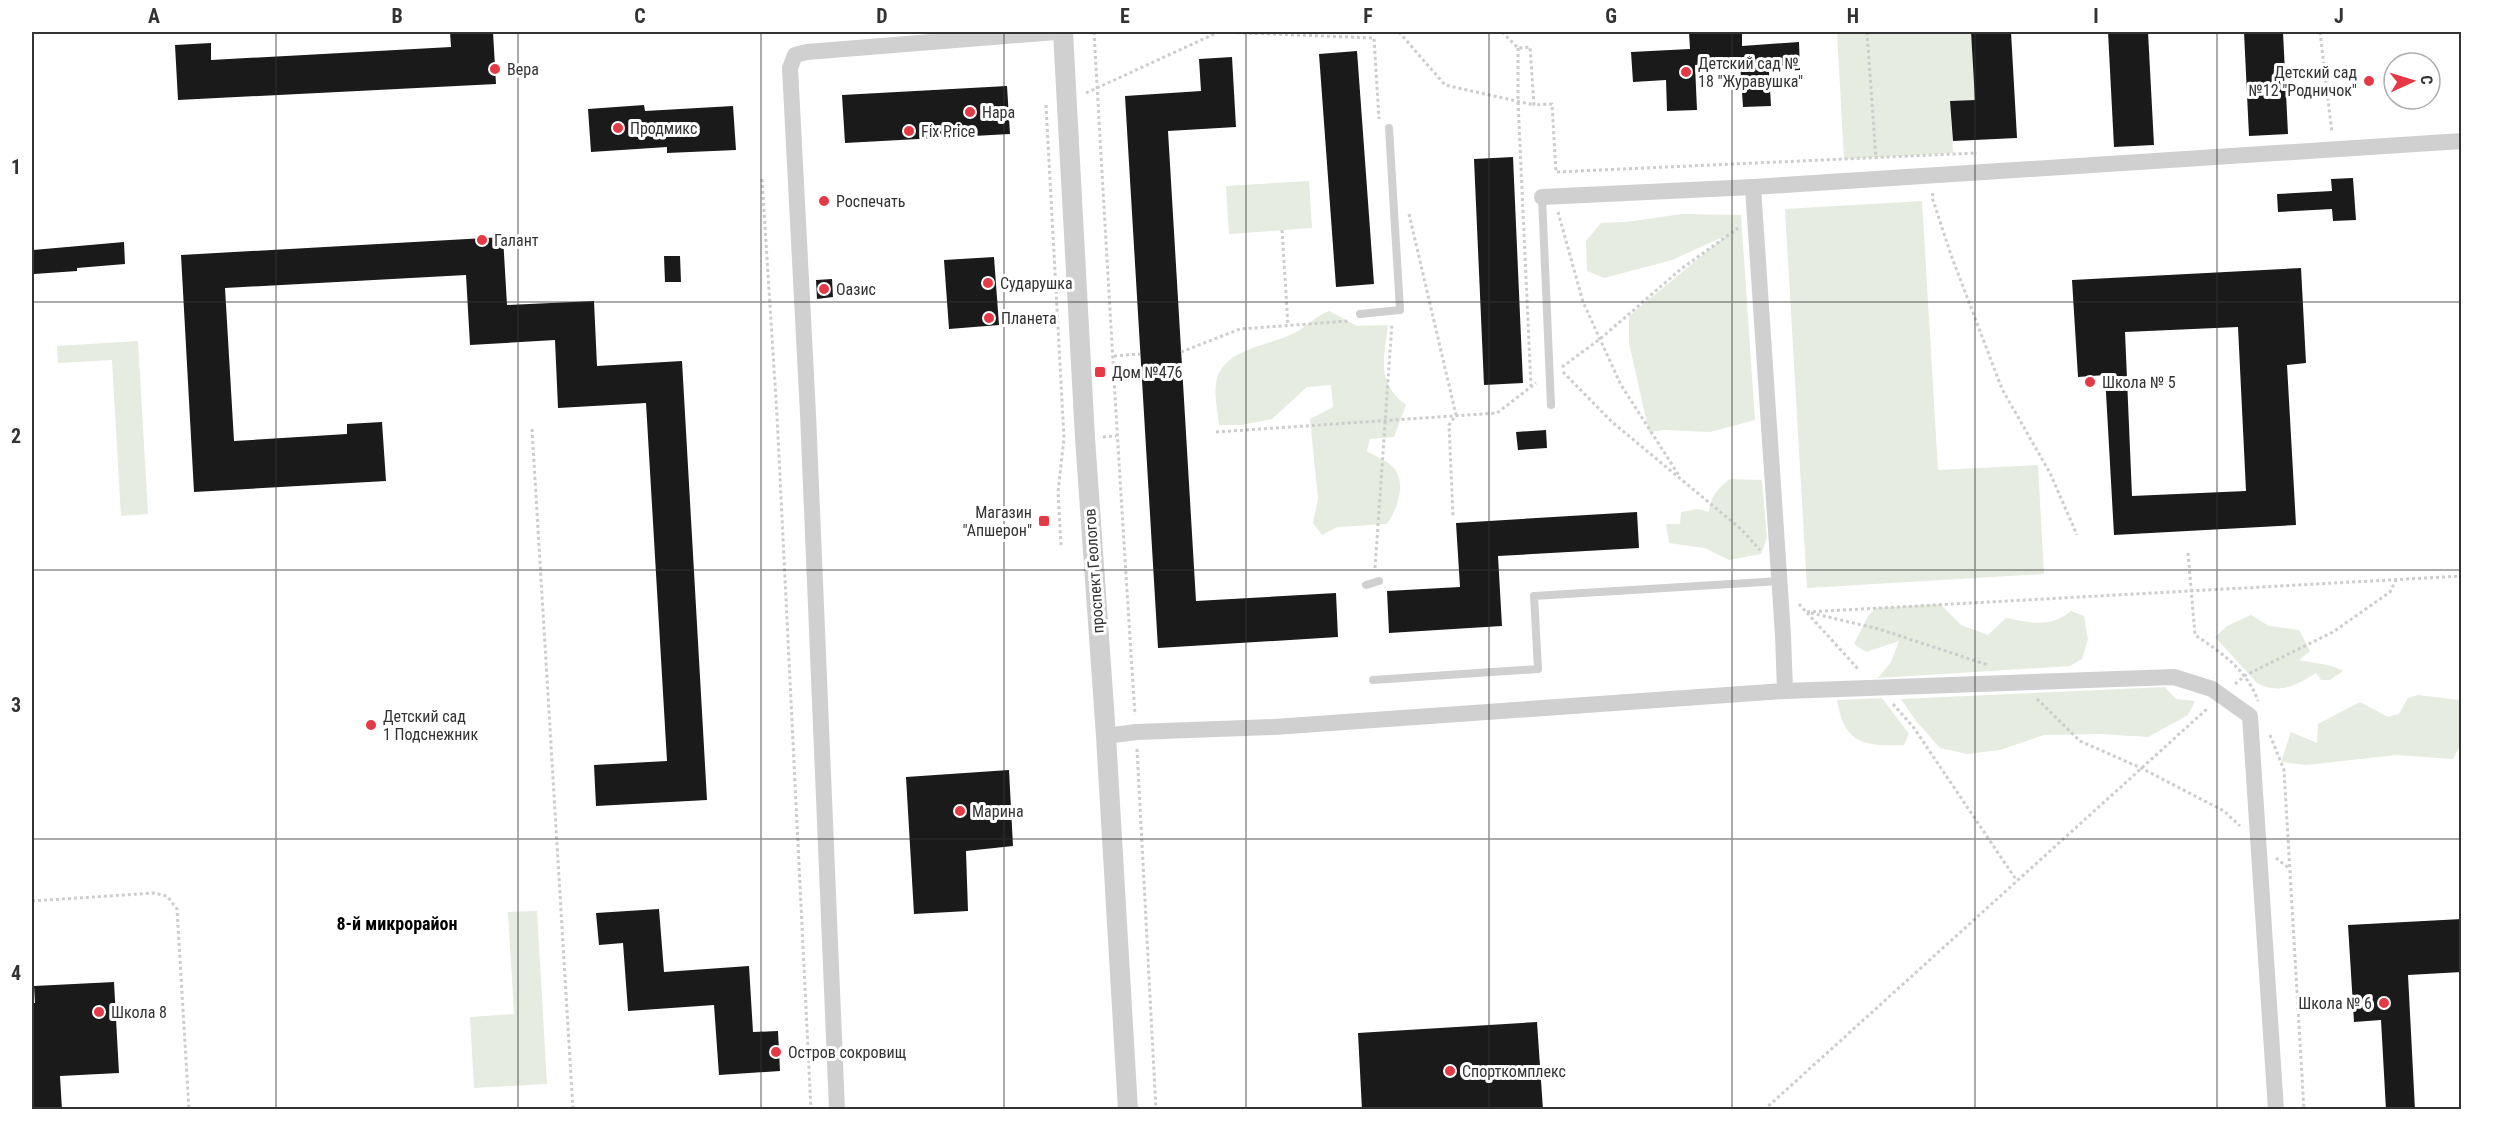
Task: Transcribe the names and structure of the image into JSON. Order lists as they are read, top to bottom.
{
  "streets": {
    "street": ["проспект Геологов"]
  },
  "districts": ["8-й микрорайон"],
  "places": {
    "other": [
      "Вера",
      "Детский сад № 18 \"Журавушка\"",
      "Детский сад №12 \"Родничок\"",
      "Нара",
      "Продмикс",
      "Fix Price",
      "Роспечать",
      "Галант",
      "Сударушка",
      "Оазис",
      "Планета",
      "Школа № 5",
      "Детский сад 1 Подснежник",
      "Марина",
      "Школа № 6",
      "Школа 8",
      "Остров сокровищ",
      "Спорткомплекс"
    ],
    "transit": ["Дом №476", "Магазин \"Апшерон\""]
  },
  "north": "right",
  "grid": {
    "columns": [
      "A",
      "B",
      "C",
      "D",
      "E",
      "F",
      "G",
      "H",
      "I",
      "J"
    ],
    "rows": [
      "1",
      "2",
      "3",
      "4"
    ]
  }
}
